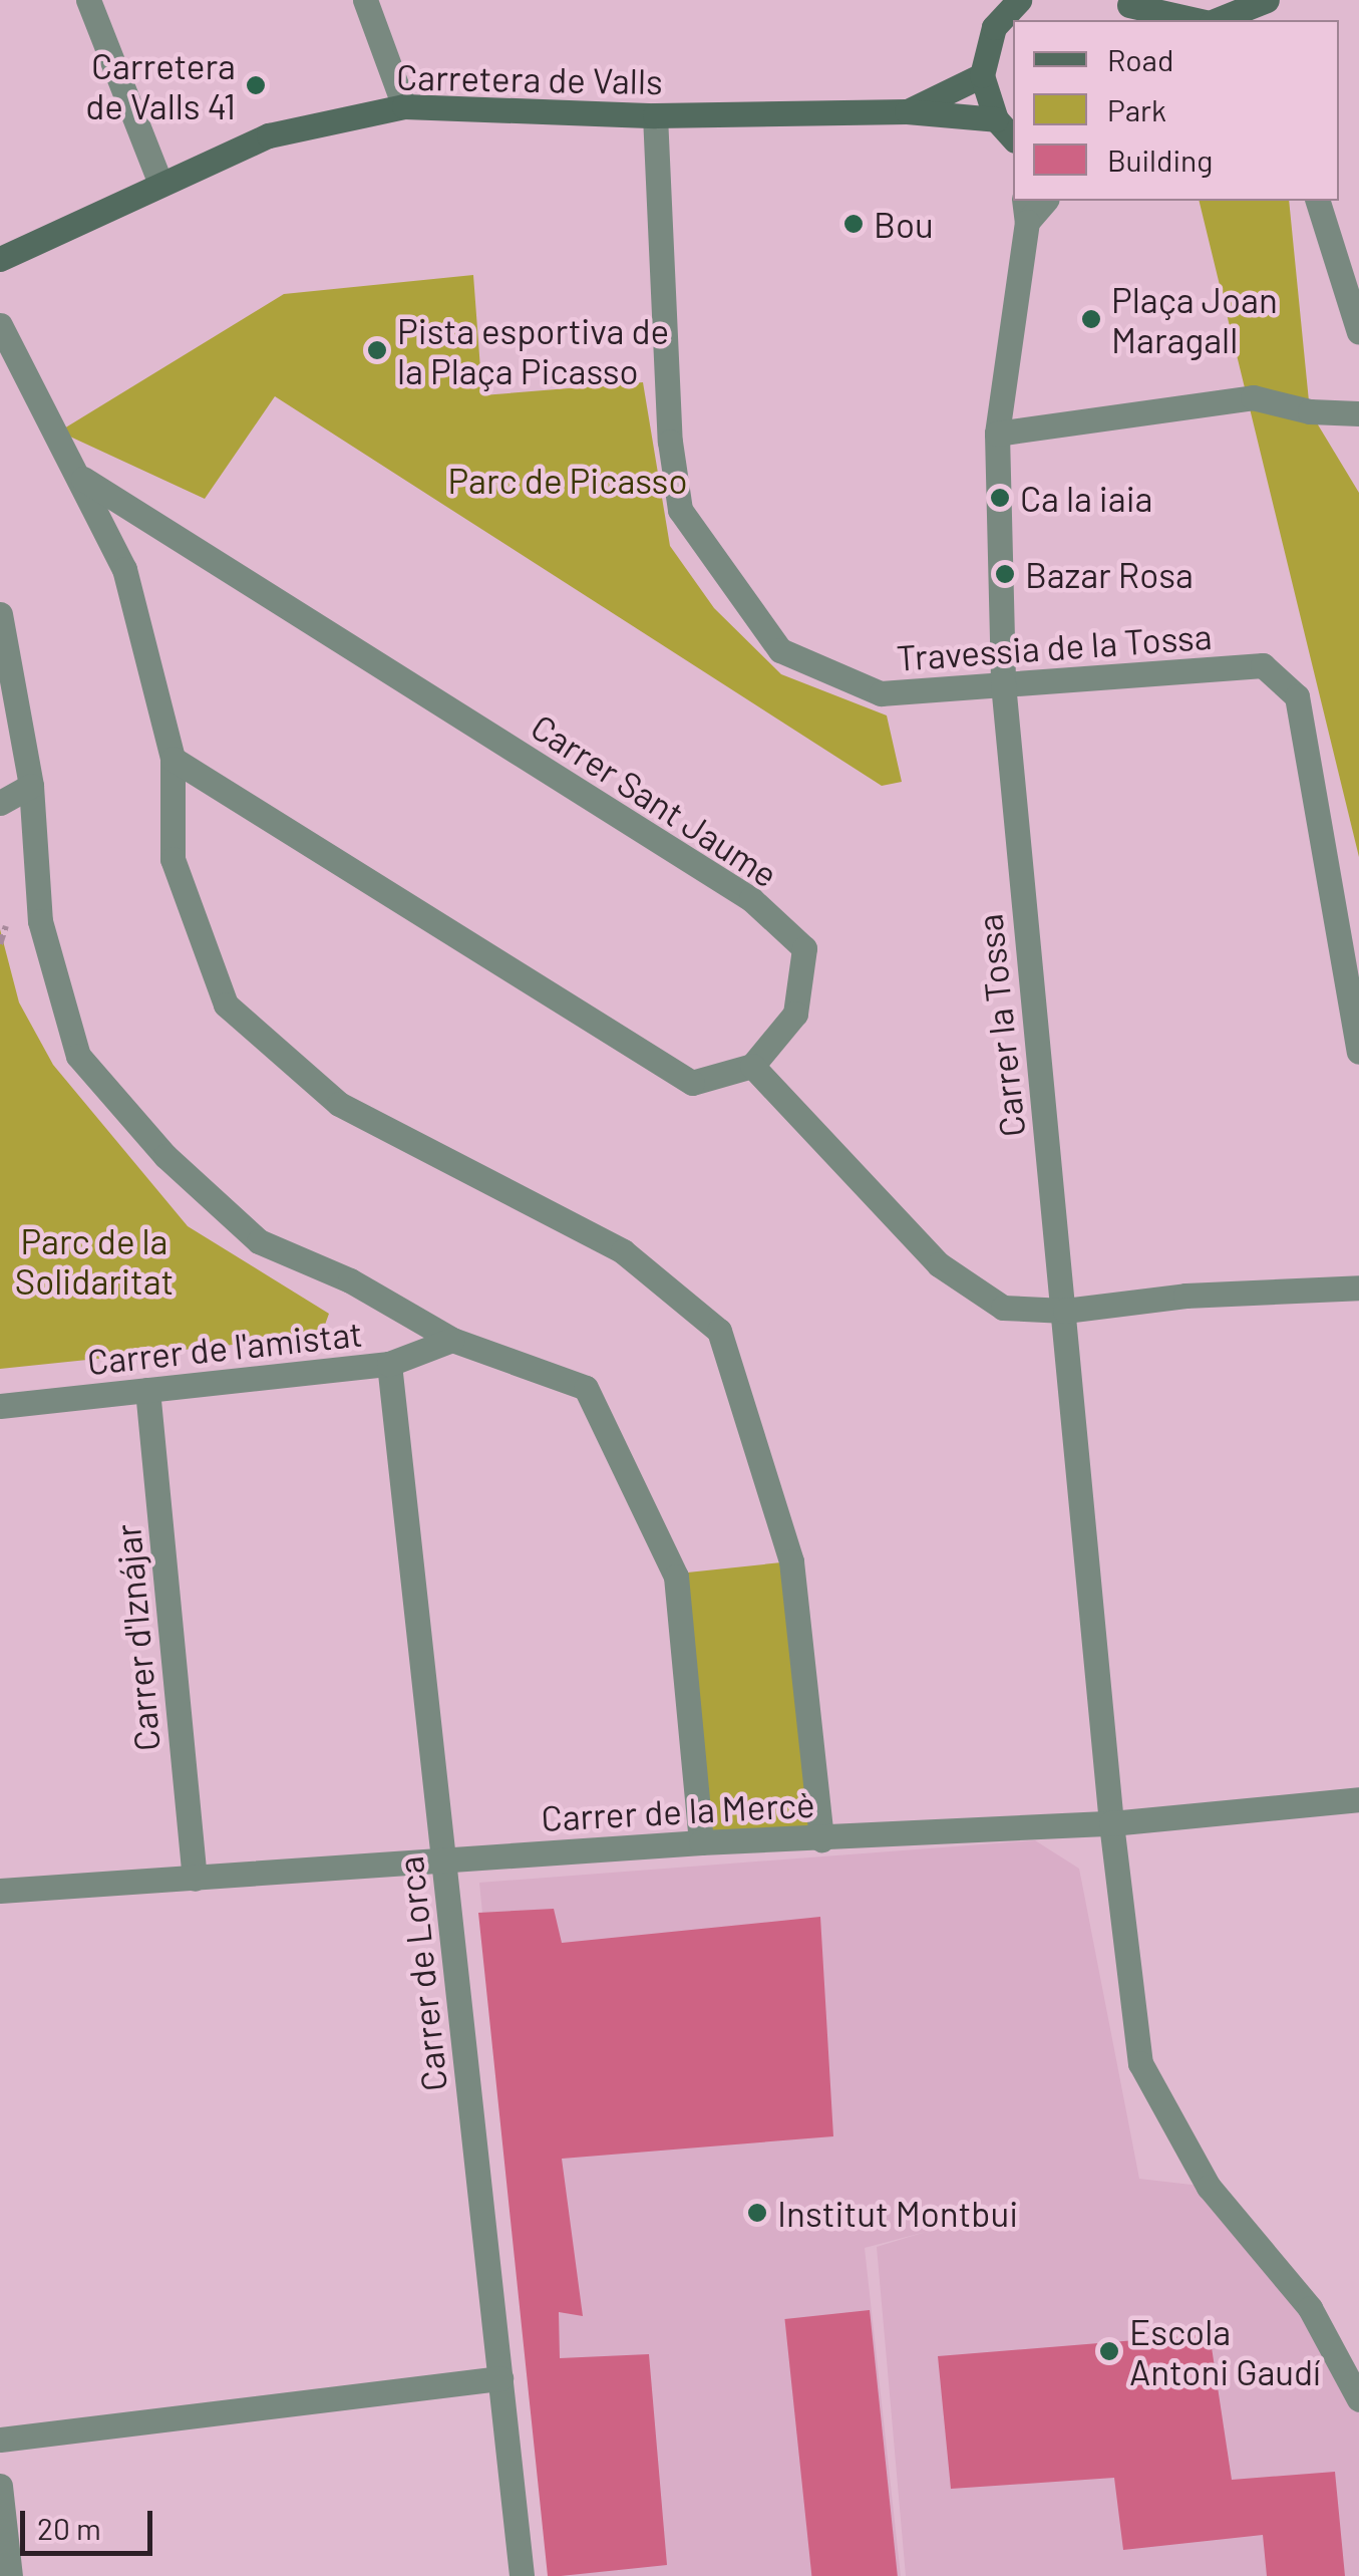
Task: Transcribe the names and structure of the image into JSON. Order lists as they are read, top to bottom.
{
  "streets": {
    "street": [
      "Carretera de Valls",
      "Travessia de la Tossa",
      "Carrer Sant Jaume",
      "Carrer la Tossa",
      "Carrer de l'amistat",
      "Carrer d'Iznájar",
      "Carrer de la Mercè",
      "Carrer de Lorca"
    ]
  },
  "crossings": [
    ["Carretera de Valls", "Travessia de la Tossa"],
    ["Travessia de la Tossa", "Carrer la Tossa"],
    ["Carrer la Tossa", "Carrer de la Mercè"],
    ["Carrer de l'amistat", "Carrer d'Iznájar"],
    ["Carrer de l'amistat", "Carrer de Lorca"],
    ["Carrer d'Iznájar", "Carrer de la Mercè"],
    ["Carrer de la Mercè", "Carrer de Lorca"]
  ],
  "parks": ["Parc de Picasso", "Parc de la Solidaritat"],
  "places": [
    "Carretera de Valls 41",
    "Bou",
    "Plaça Joan Maragall",
    "Pista esportiva de la Plaça Picasso",
    "Ca la iaia",
    "Bazar Rosa",
    "Institut Montbui",
    "Escola Antoni Gaudí"
  ],
  "legend": ["Road", "Park", "Building"],
  "scale_bar": "20 m"
}
